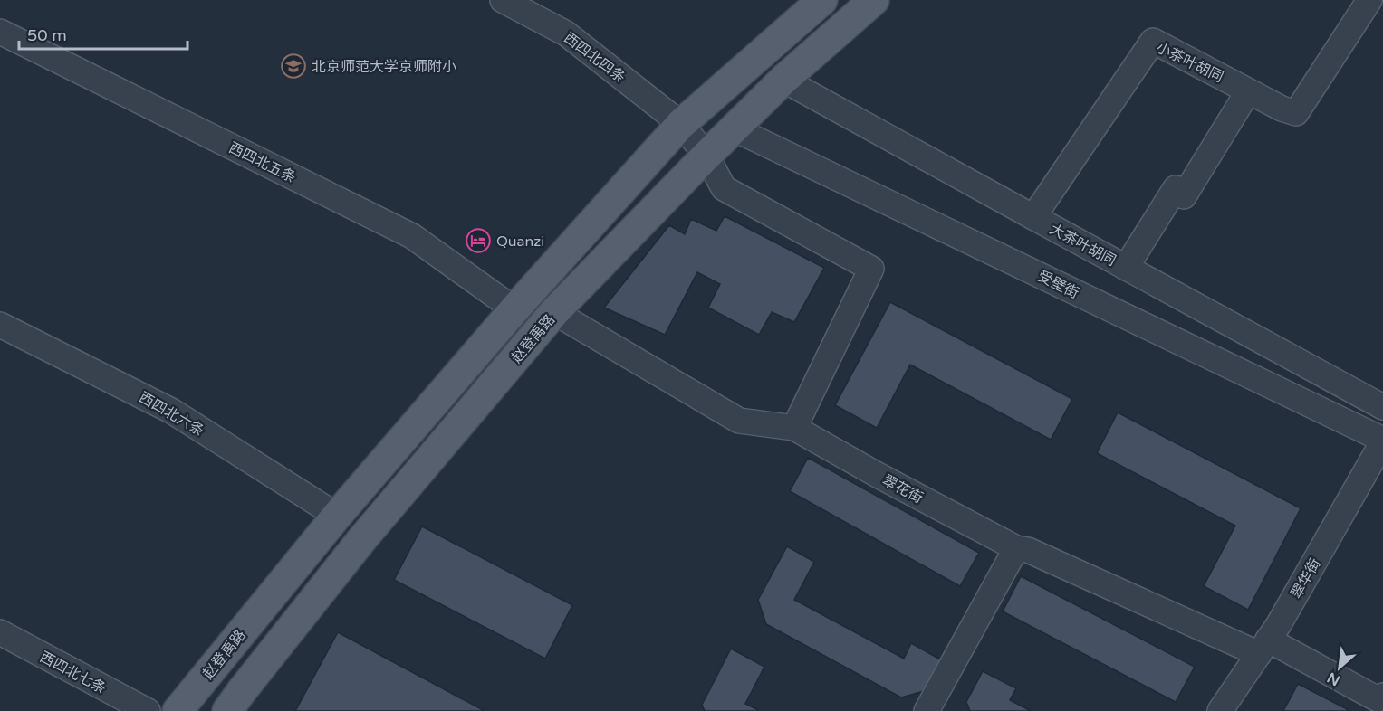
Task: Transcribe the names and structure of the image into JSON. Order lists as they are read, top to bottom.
{
  "streets": {
    "main road": ["赵登禹路"],
    "street": [
      "西四北四条",
      "小茶叶胡同",
      "西四北五条",
      "大茶叶胡同",
      "受壁街",
      "西四北六条",
      "翠花街",
      "翠华街",
      "西四北七条"
    ]
  },
  "crossings": [
    ["西四北四条", "赵登禹路"],
    ["西四北四条", "翠花街"],
    ["小茶叶胡同", "大茶叶胡同"],
    ["西四北五条", "赵登禹路"],
    ["大茶叶胡同", "赵登禹路"],
    ["受壁街", "赵登禹路"],
    ["受壁街", "翠华街"],
    ["赵登禹路", "西四北六条"],
    ["赵登禹路", "翠花街"],
    ["翠花街", "翠华街"]
  ],
  "places": {
    "school or university": ["北京师范大学京师附小"],
    "hotel": ["Quanzi"]
  },
  "scale_bar": "50 m",
  "north": "bottom left"
}
